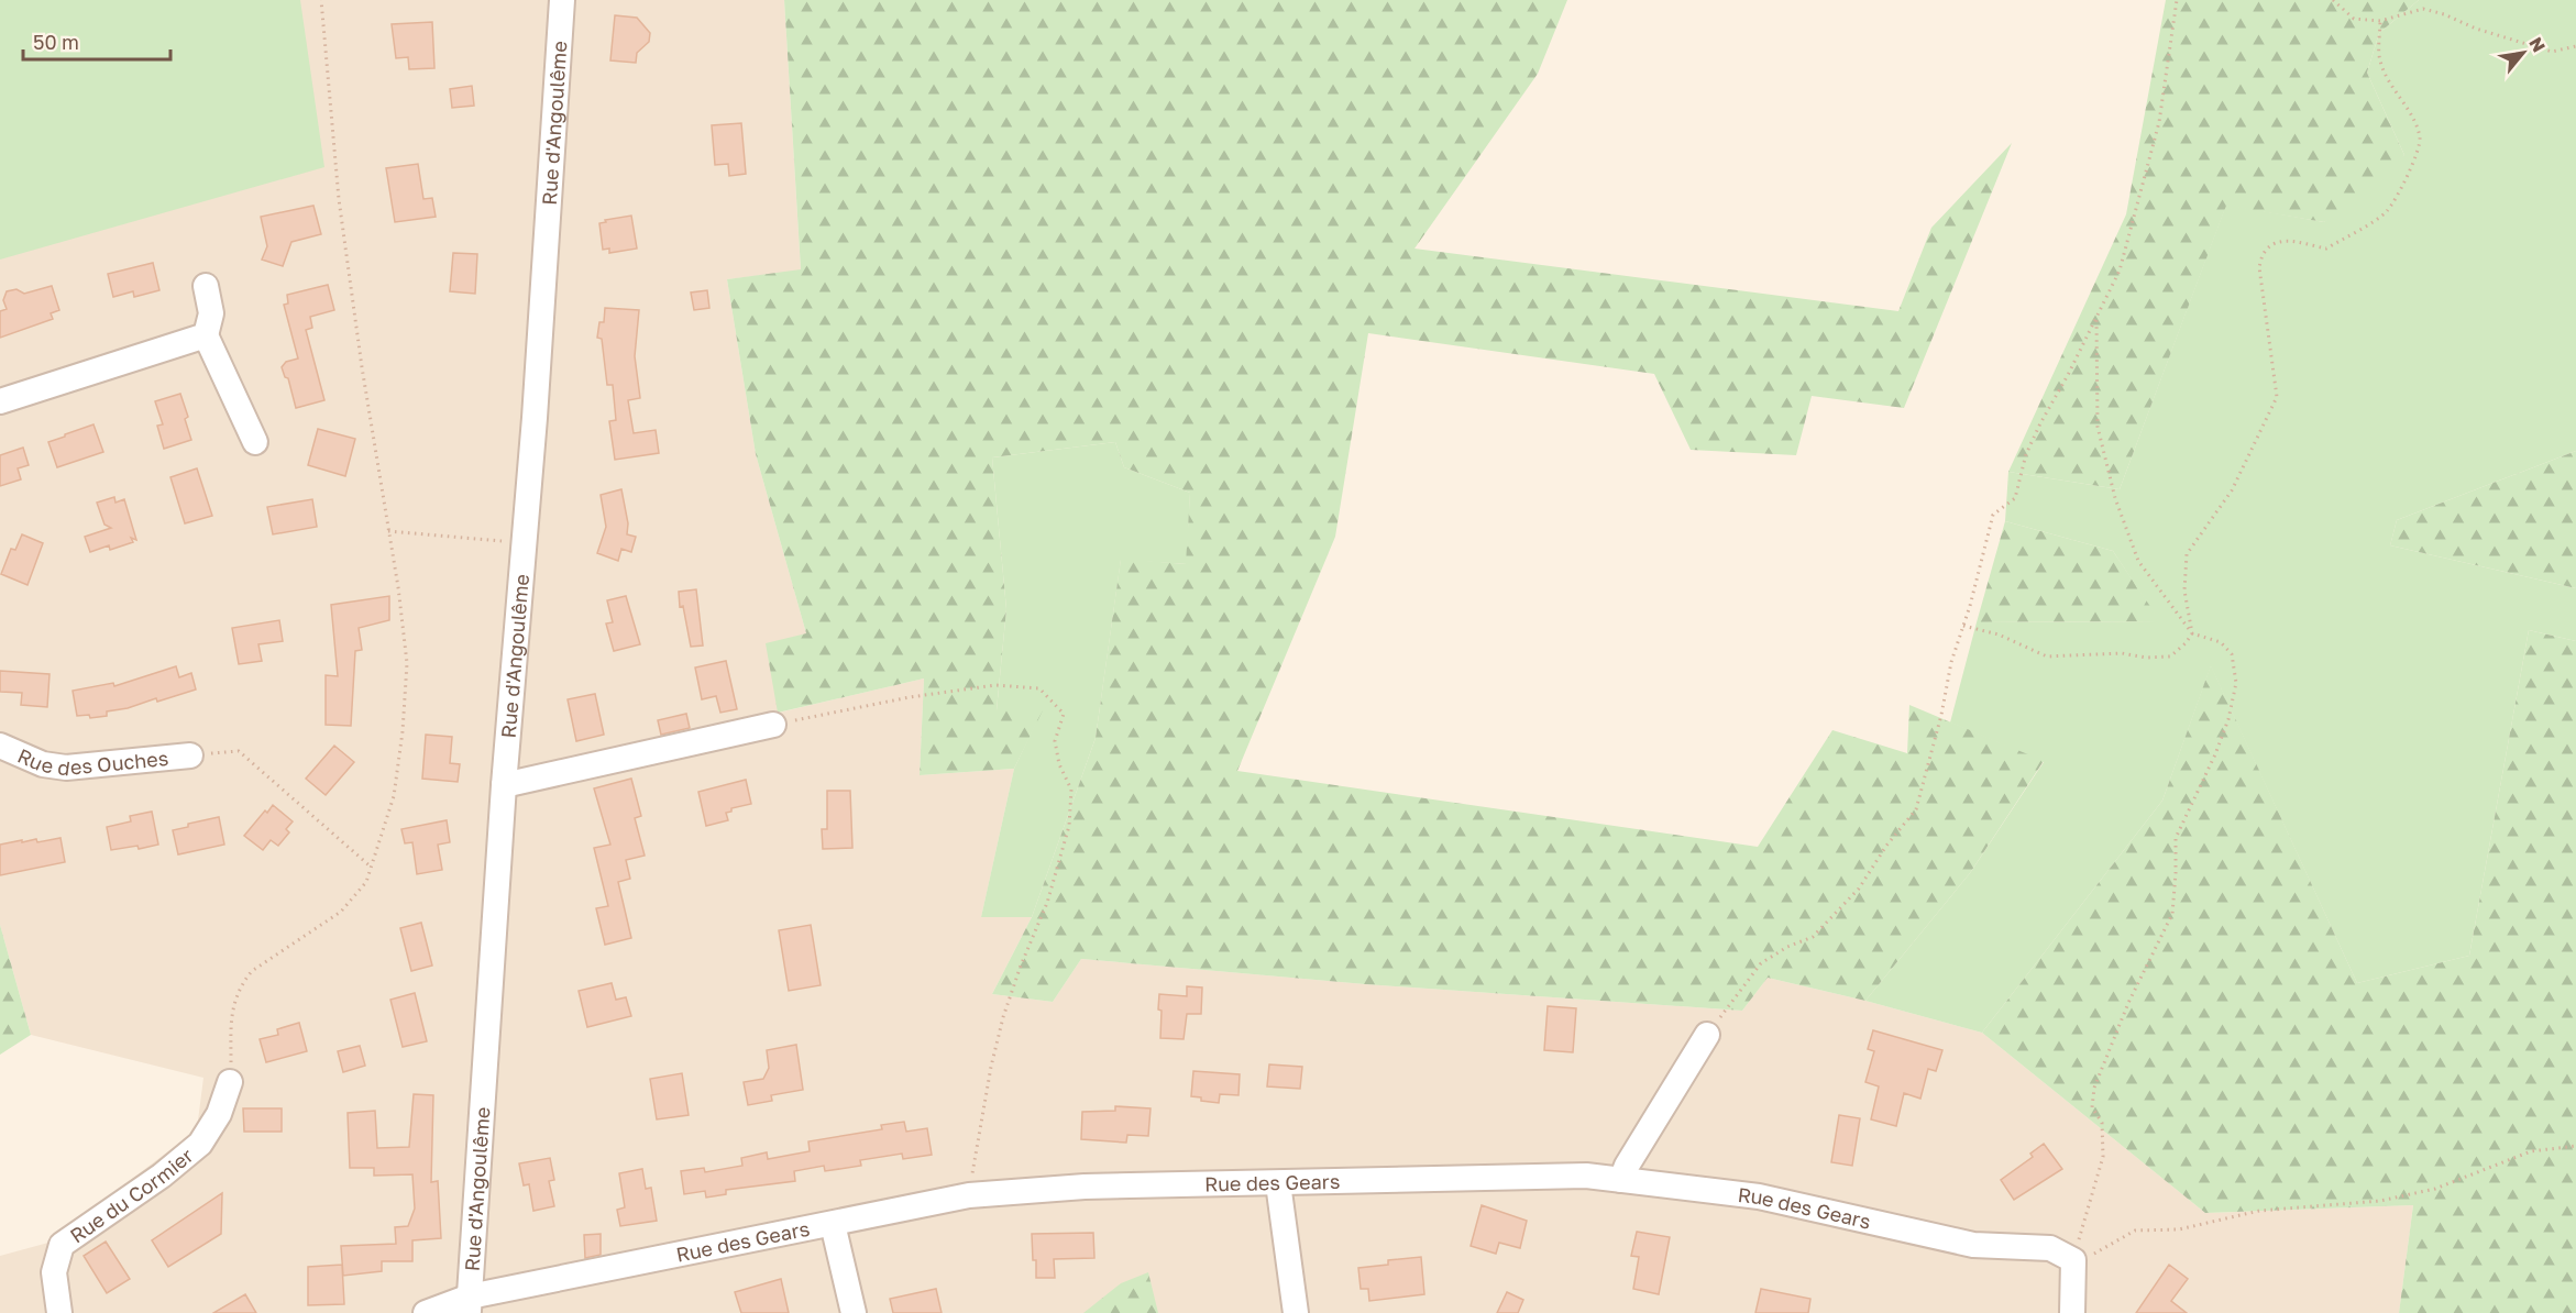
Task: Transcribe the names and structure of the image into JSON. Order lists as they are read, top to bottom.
{
  "streets": {
    "street": [
      "Rue d'Angoulême",
      "Rue des Ouches",
      "Rue des Gears",
      "Rue du Cormier"
    ]
  },
  "crossings": [
    ["Rue d'Angoulême", "Rue des Gears"]
  ],
  "scale_bar": "50 m",
  "north": "top right"
}
